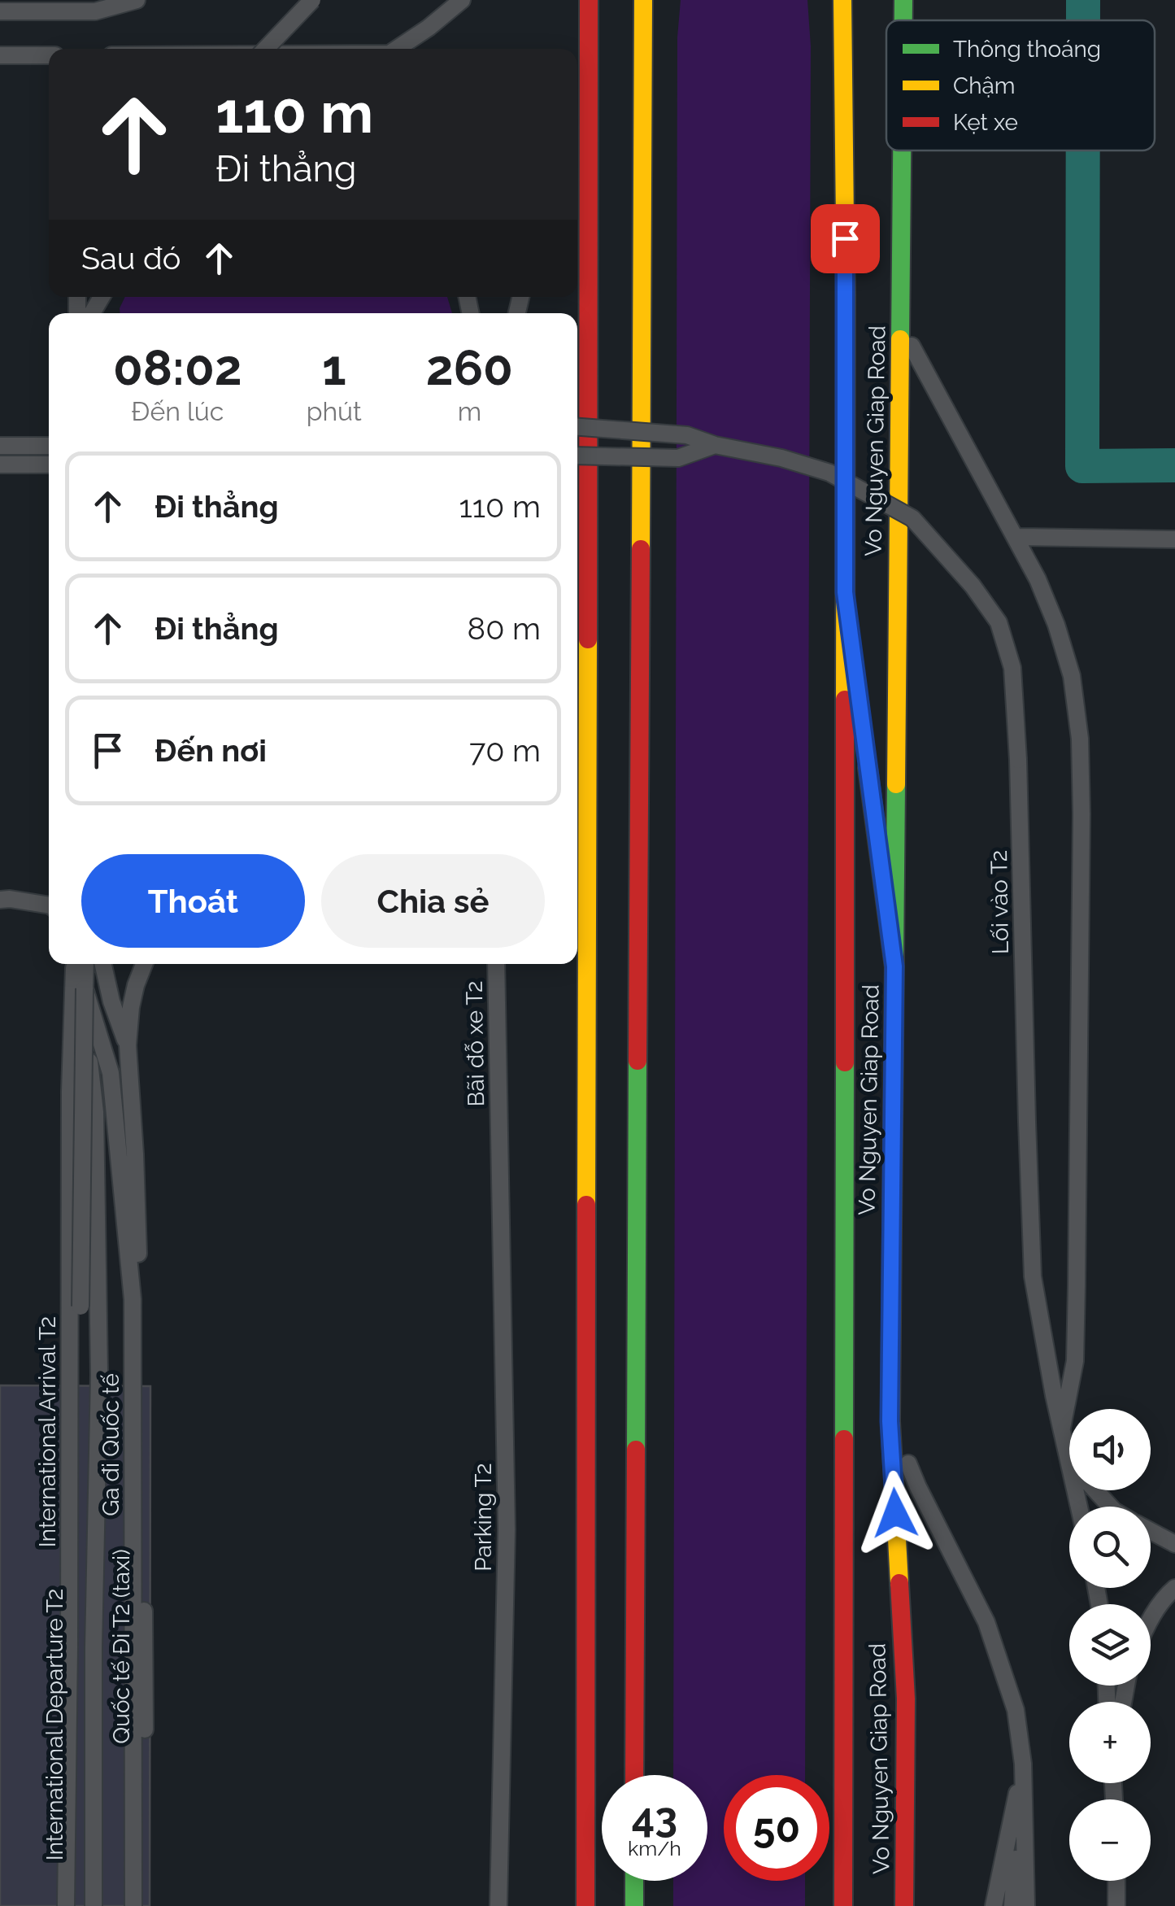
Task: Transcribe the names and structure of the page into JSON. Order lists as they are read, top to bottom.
{
  "streets": {
    "main road": ["Vo Nguyen Giap Road"],
    "lane": [
      "Lối vào T2",
      "International Arrival T2",
      "Ga đi Quốc tế",
      "Parking T2",
      "Quốc tế Đi T2 (taxi)",
      "International Departure T2"
    ]
  },
  "crossings": [
    ["Ga đi Quốc tế", "International Departure T2"]
  ],
  "legend": ["Thông thoáng", "Chậm", "Kẹt xe"],
  "page": {
    "turn": ["110 m", "Đi thẳng"],
    "then": "Sau đó",
    "eta": [
      "08:02",
      "Đến lúc",
      "1",
      "phút",
      "260",
      "m"
    ],
    "list": [
      {
        "name": "Đi thẳng",
        "value": "110 m"
      },
      {
        "name": "Đi thẳng",
        "value": "80 m"
      },
      {
        "name": "Đến nơi",
        "value": "70 m"
      }
    ],
    "buttons": ["Thoát", "Chia sẻ"],
    "map_buttons": ["+", "−"],
    "speed": "43 km/h",
    "limit": "50"
  }
}
